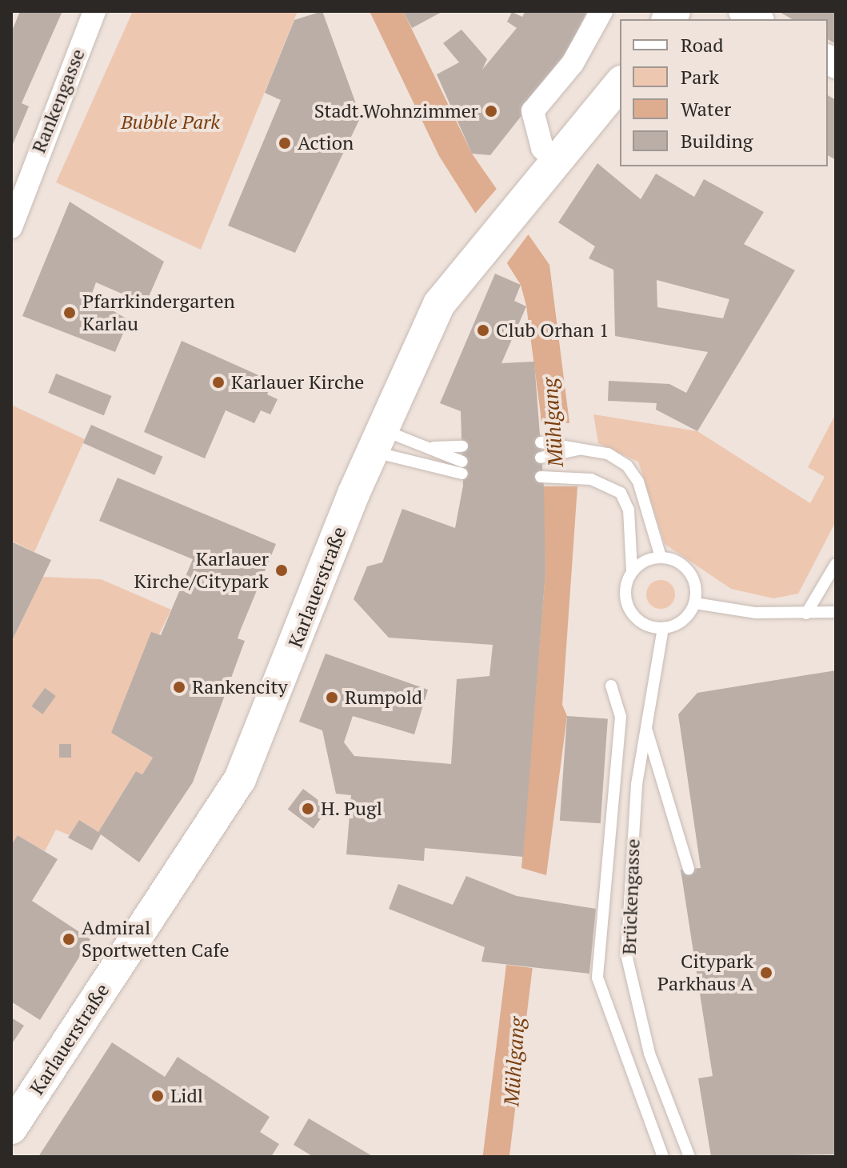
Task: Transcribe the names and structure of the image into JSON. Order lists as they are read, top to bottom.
{
  "streets": {
    "main road": ["Karlauerstraße"],
    "street": ["Rankengasse"],
    "lane": ["Brückengasse"]
  },
  "water": ["Mühlgang"],
  "parks": ["Bubble Park"],
  "places": [
    "Stadt.Wohnzimmer",
    "Action",
    "Pfarrkindergarten Karlau",
    "Club Orhan 1",
    "Karlauer Kirche",
    "Karlauer Kirche/Citypark",
    "Rankencity",
    "Rumpold",
    "H. Pugl",
    "Admiral Sportwetten Cafe",
    "Citypark Parkhaus A",
    "Lidl"
  ],
  "legend": [
    "Road",
    "Park",
    "Water",
    "Building"
  ]
}
